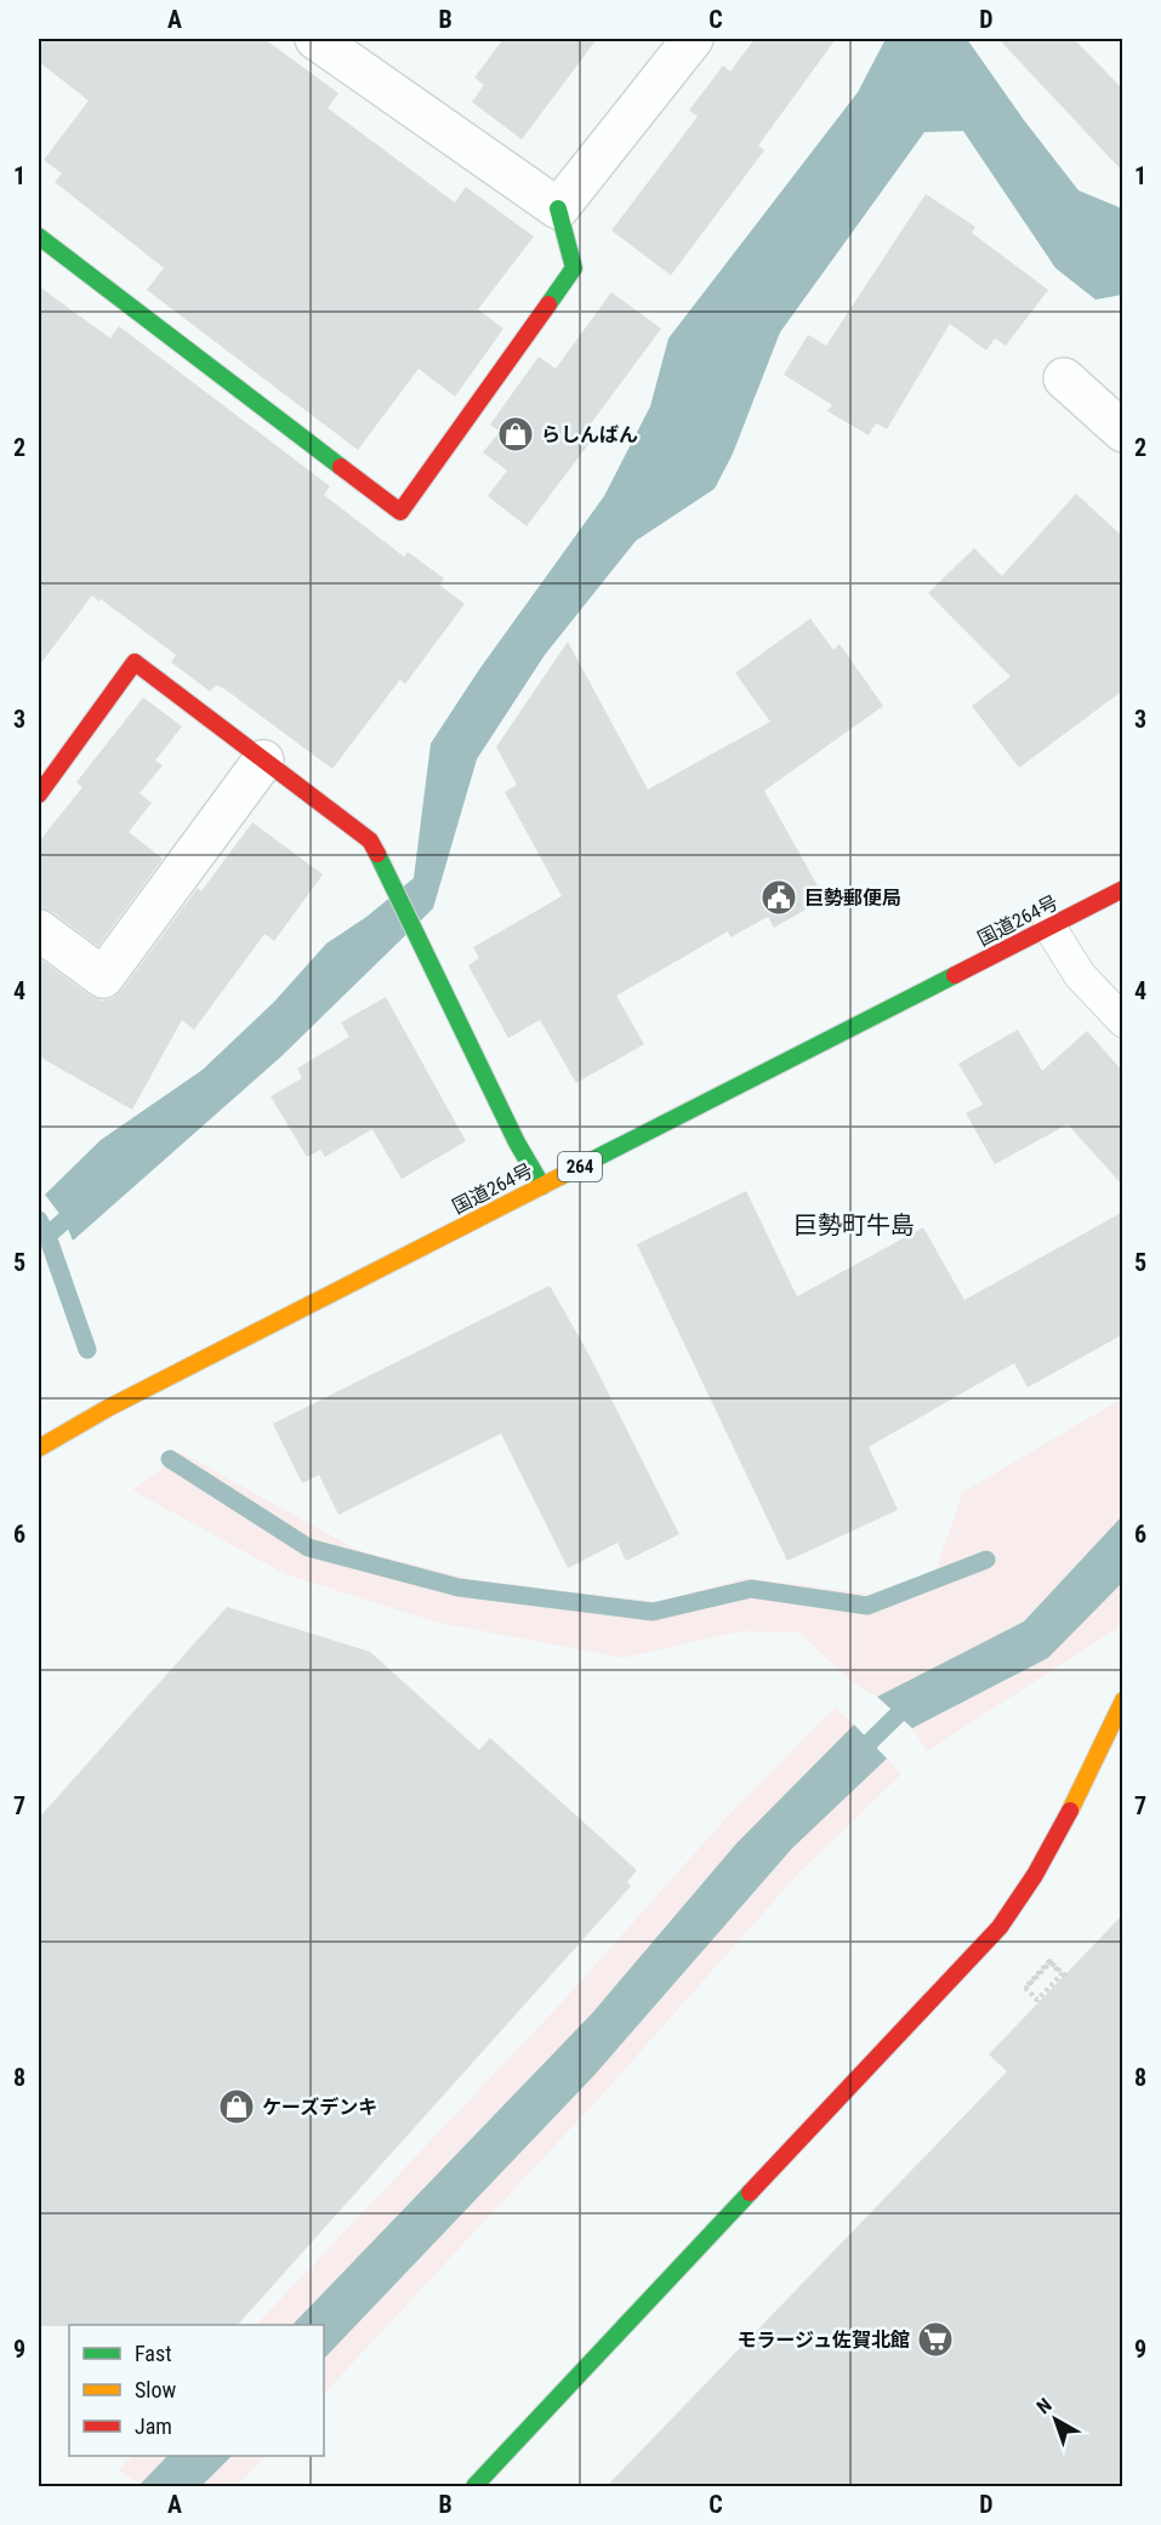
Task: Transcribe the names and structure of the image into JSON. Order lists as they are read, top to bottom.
{
  "streets": {
    "main road": ["国道264号", "264"]
  },
  "districts": ["巨勢町牛島"],
  "places": {
    "shop": ["らしんばん", "ケーズデンキ"],
    "public building": ["巨勢郵便局"],
    "supermarket": ["モラージュ佐賀北館"]
  },
  "legend": ["Fast", "Slow", "Jam"],
  "north": "top left",
  "grid": {
    "columns": [
      "A",
      "B",
      "C",
      "D"
    ],
    "rows": [
      "1",
      "2",
      "3",
      "4",
      "5",
      "6",
      "7",
      "8",
      "9"
    ]
  }
}
